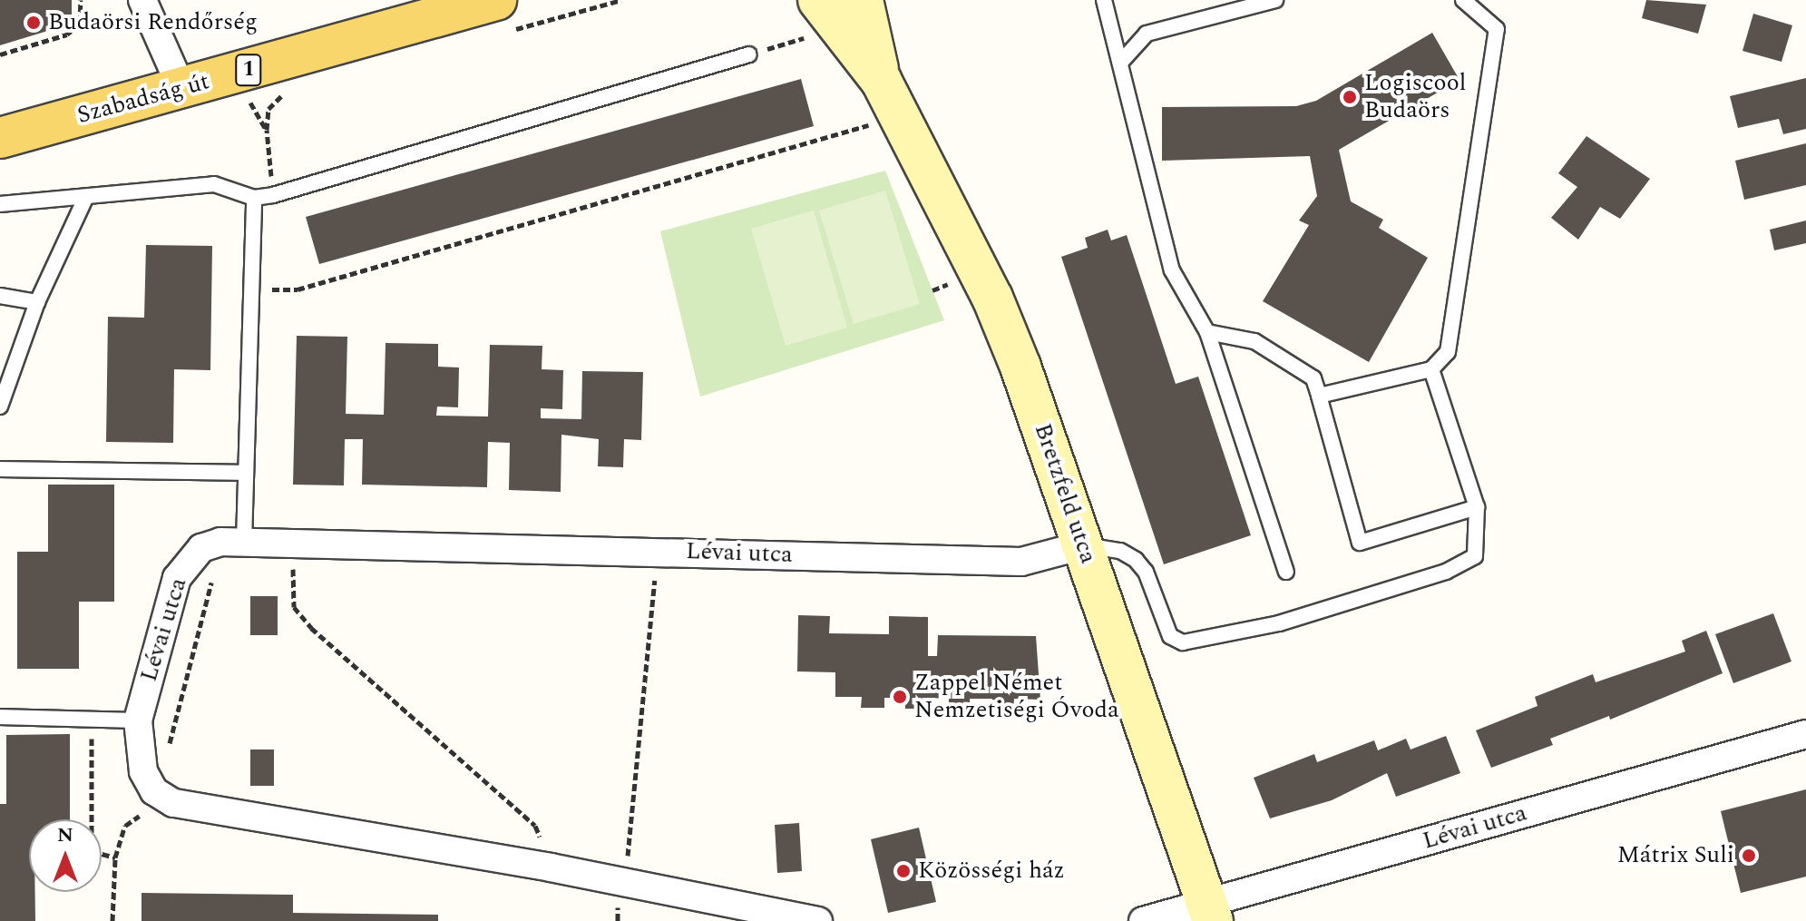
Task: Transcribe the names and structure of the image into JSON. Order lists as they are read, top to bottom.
{
  "streets": {
    "main road": ["1", "Szabadság út", "Bretzfeld utca"],
    "street": ["Lévai utca"]
  },
  "crossings": [
    ["Bretzfeld utca", "Lévai utca"]
  ],
  "places": [
    "Budaörsi Rendőrség",
    "Logiscool Budaörs",
    "Zappel Német Nemzetiségi Óvoda",
    "Mátrix Suli",
    "Közösségi ház"
  ],
  "north": "top"
}
